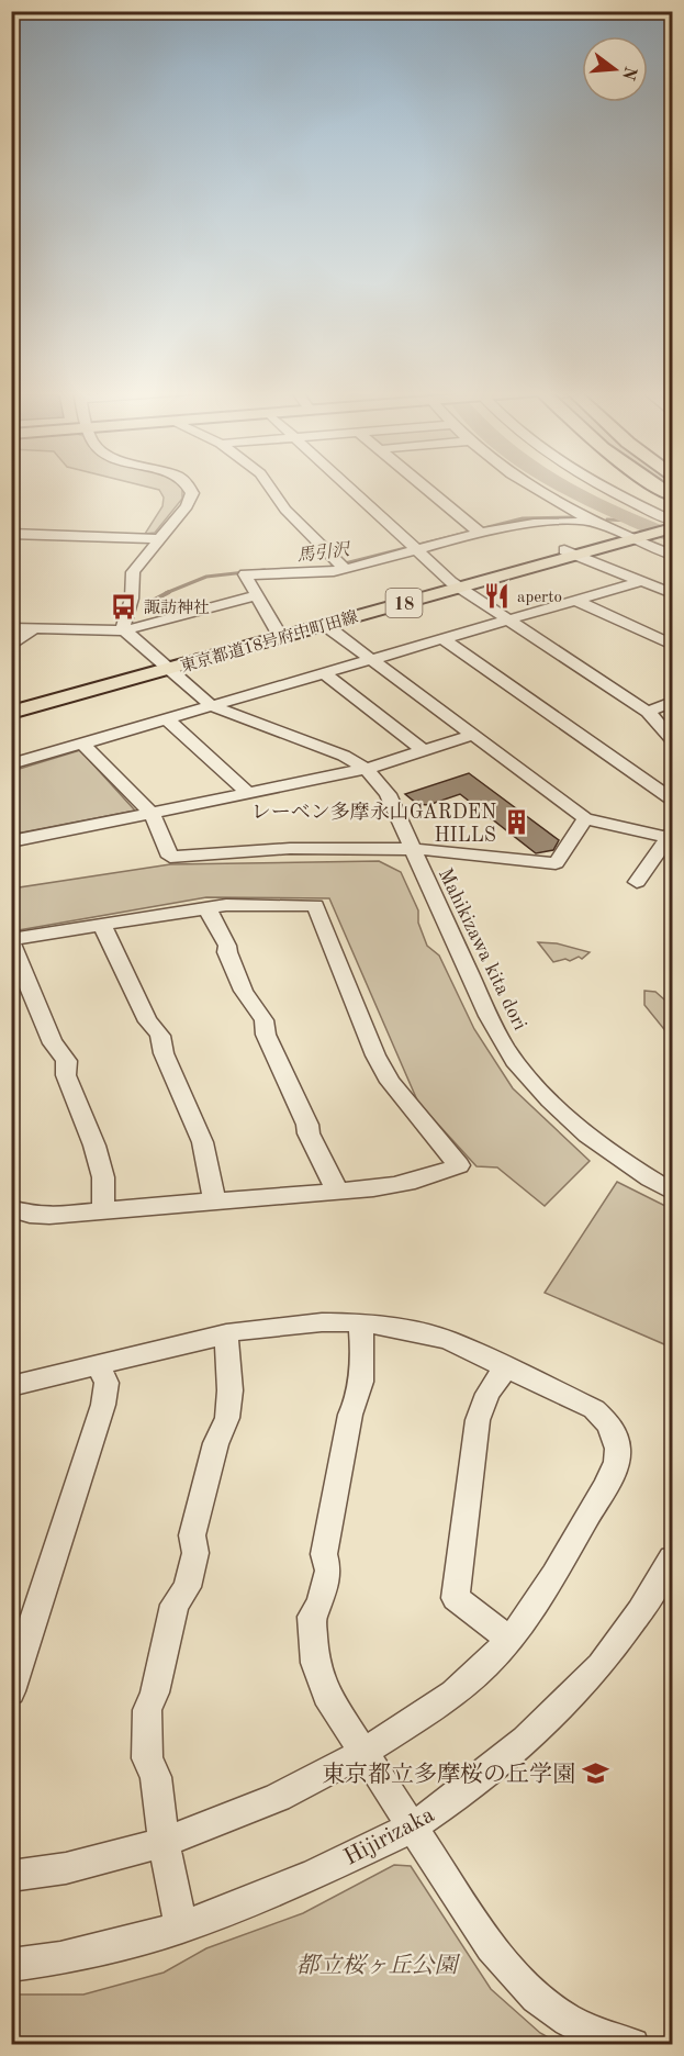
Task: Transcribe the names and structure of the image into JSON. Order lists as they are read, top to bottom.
{
  "streets": {
    "main road": ["18", "東京都道18号府中町田線"],
    "street": ["Mahikizawa kita dori", "Hijirizaka"]
  },
  "crossings": [
    ["18", "東京都道18号府中町田線"],
    ["東京都道18号府中町田線", "Mahikizawa kita dori"]
  ],
  "water": ["馬引沢"],
  "parks": ["都立桜ヶ丘公園"],
  "places": {
    "restaurant": ["aperto"],
    "bus stop": ["諏訪神社"],
    "building": ["レーベン多摩永山GARDEN HILLS"],
    "school or university": ["東京都立多摩桜の丘学園"]
  },
  "north": "right"
}
